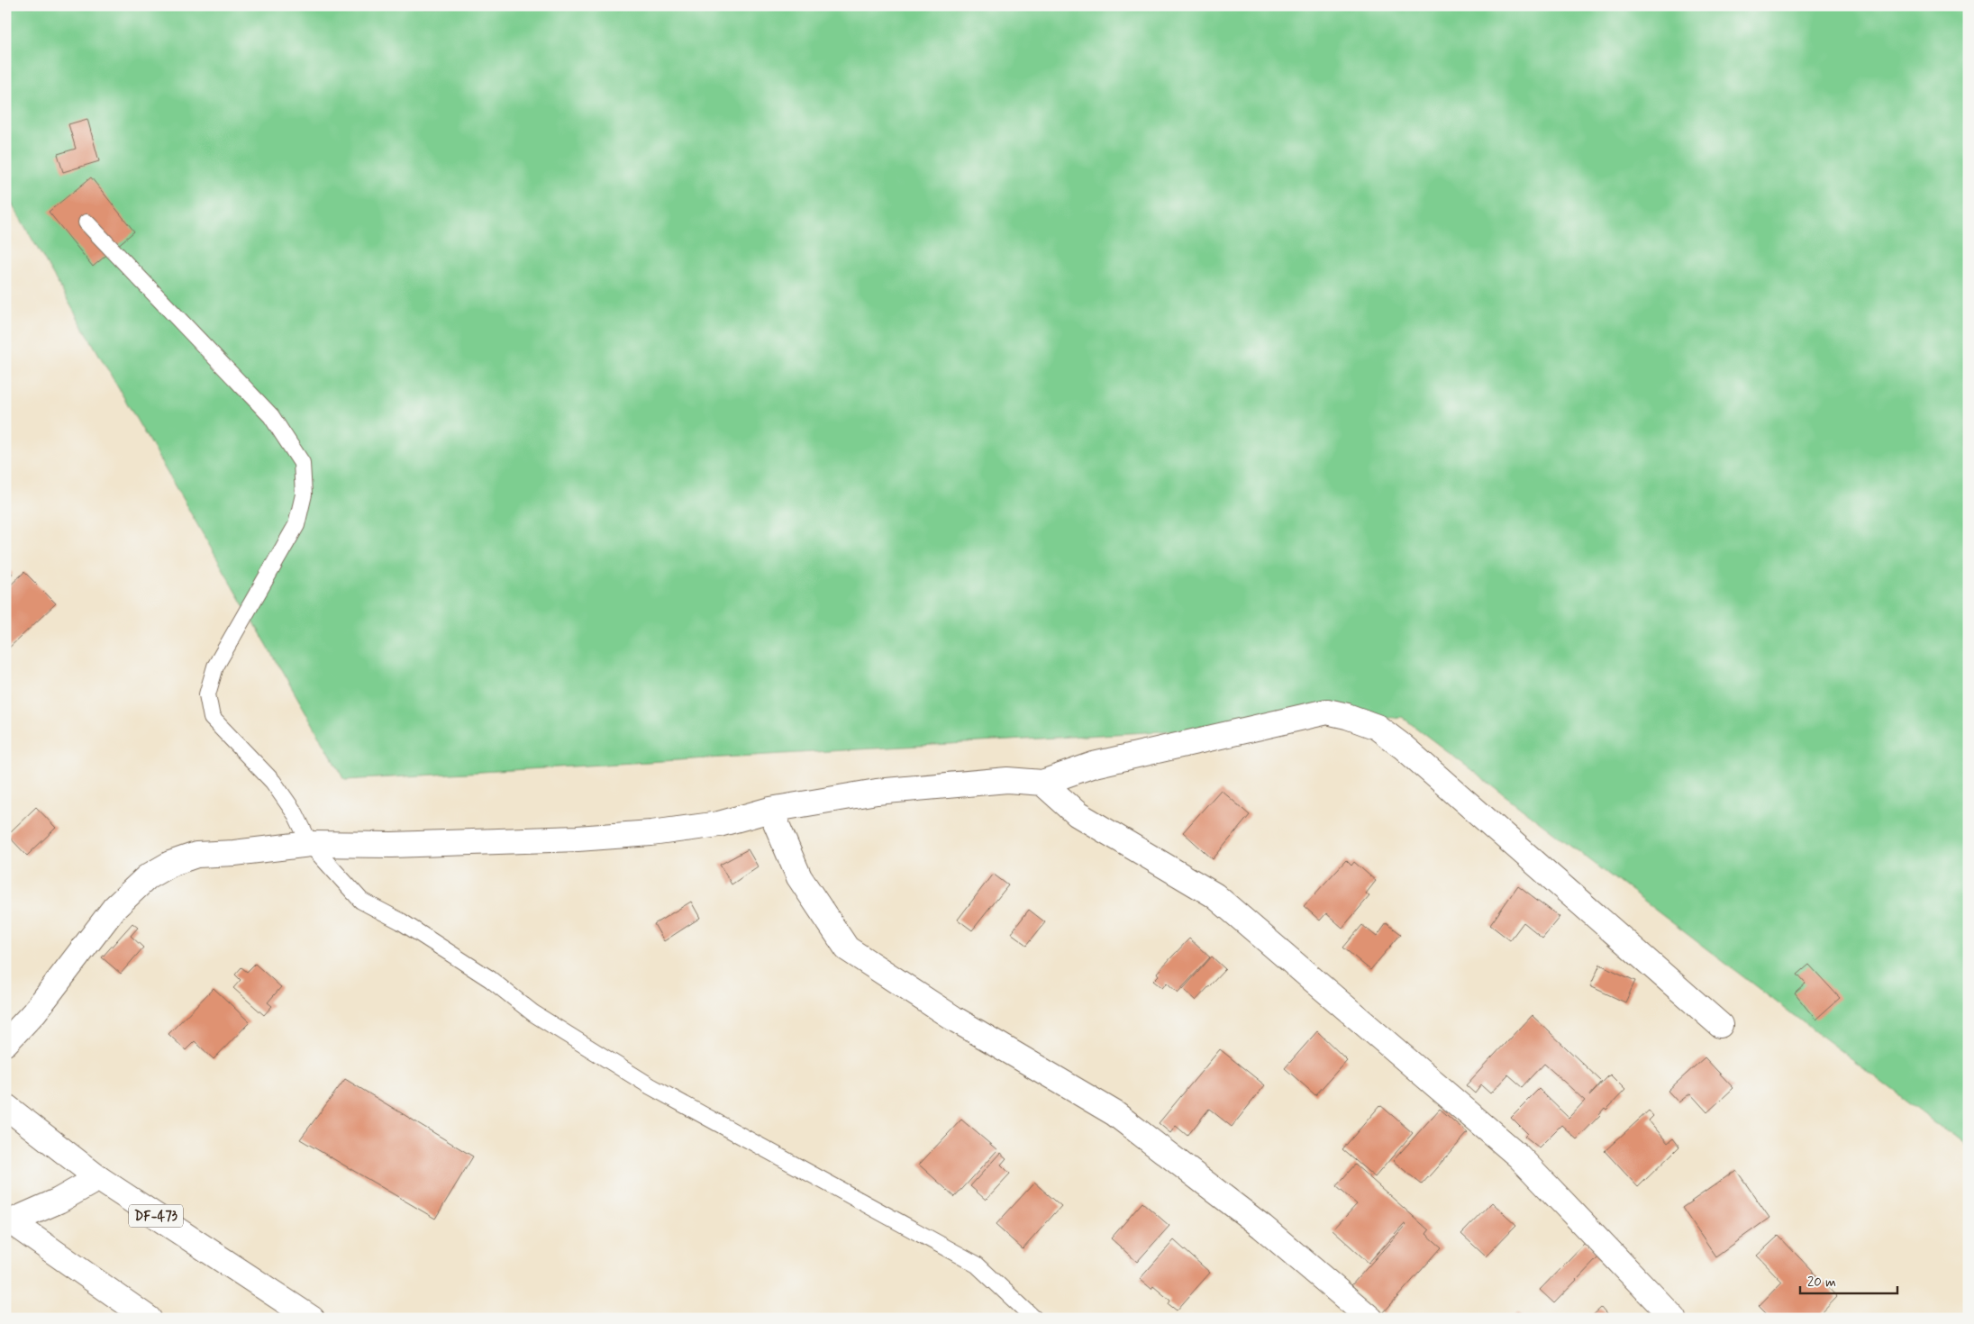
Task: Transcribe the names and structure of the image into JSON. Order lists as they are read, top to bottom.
{
  "streets": {
    "street": ["DF-473"]
  },
  "scale_bar": "20 m"
}
